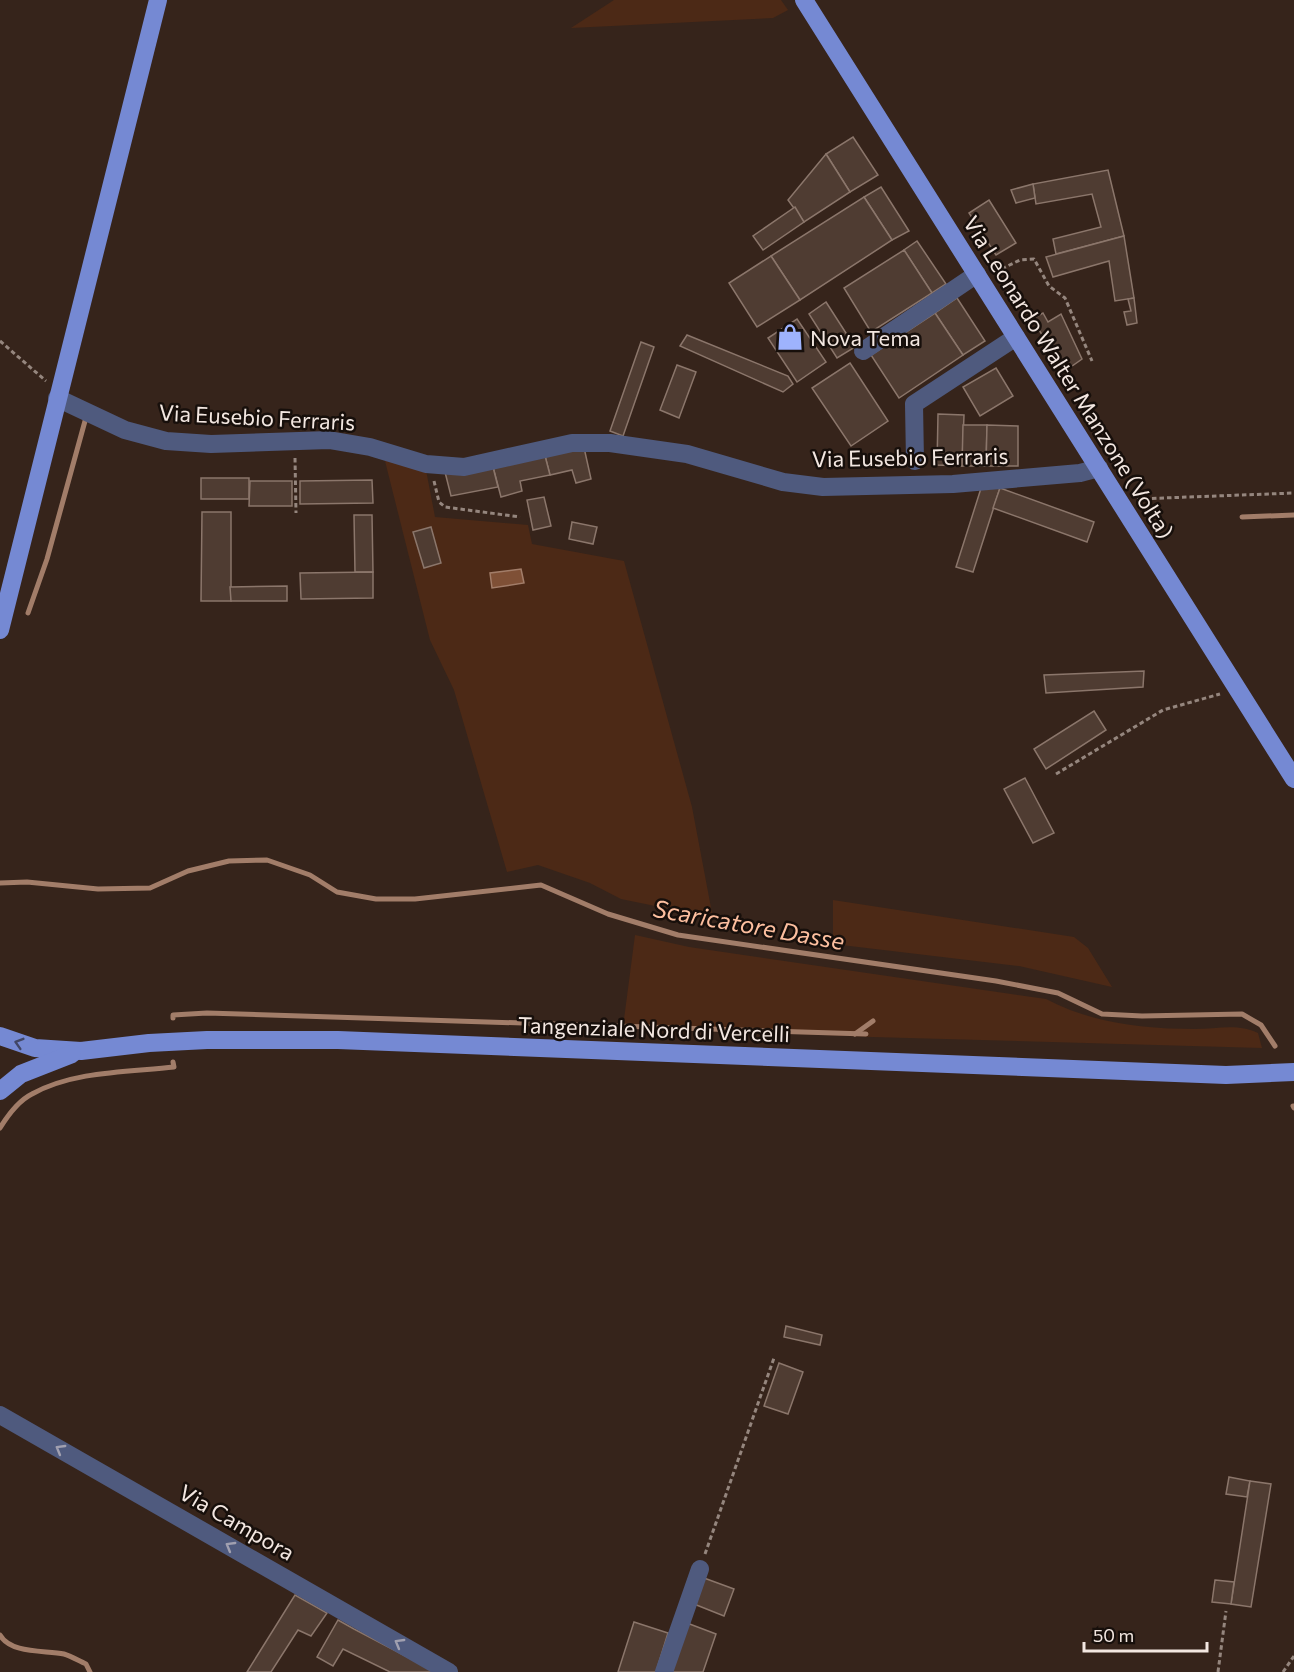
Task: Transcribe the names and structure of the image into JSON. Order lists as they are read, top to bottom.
{
  "streets": {
    "main road": ["Via Leonardo Walter Manzone (Volta)", "Tangenziale Nord di Vercelli"],
    "street": ["Via Eusebio Ferraris", "Via Campora"]
  },
  "crossings": [
    ["Via Leonardo Walter Manzone (Volta)", "Via Eusebio Ferraris"]
  ],
  "one_way": ["Via Campora"],
  "water": ["Scaricatore Dasse"],
  "places": {
    "shop": ["Nova Tema"]
  },
  "scale_bar": "50 m"
}
